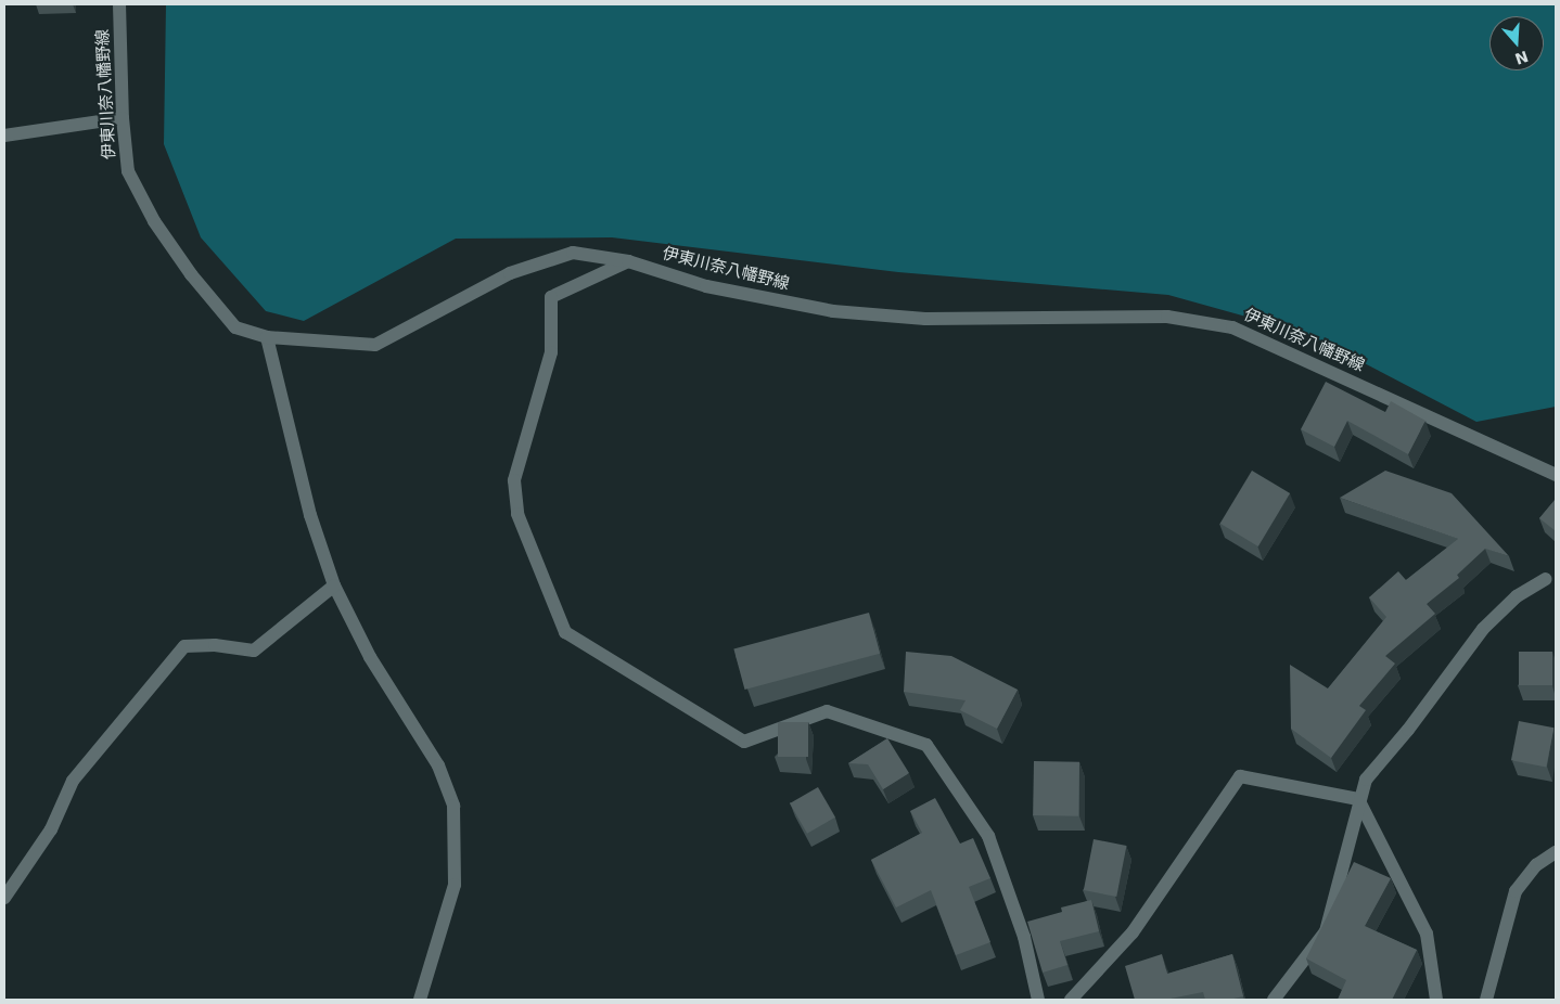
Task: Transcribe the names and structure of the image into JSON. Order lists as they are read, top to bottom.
{
  "streets": {
    "main road": ["伊東川奈八幡野線"]
  },
  "north": "bottom"
}
